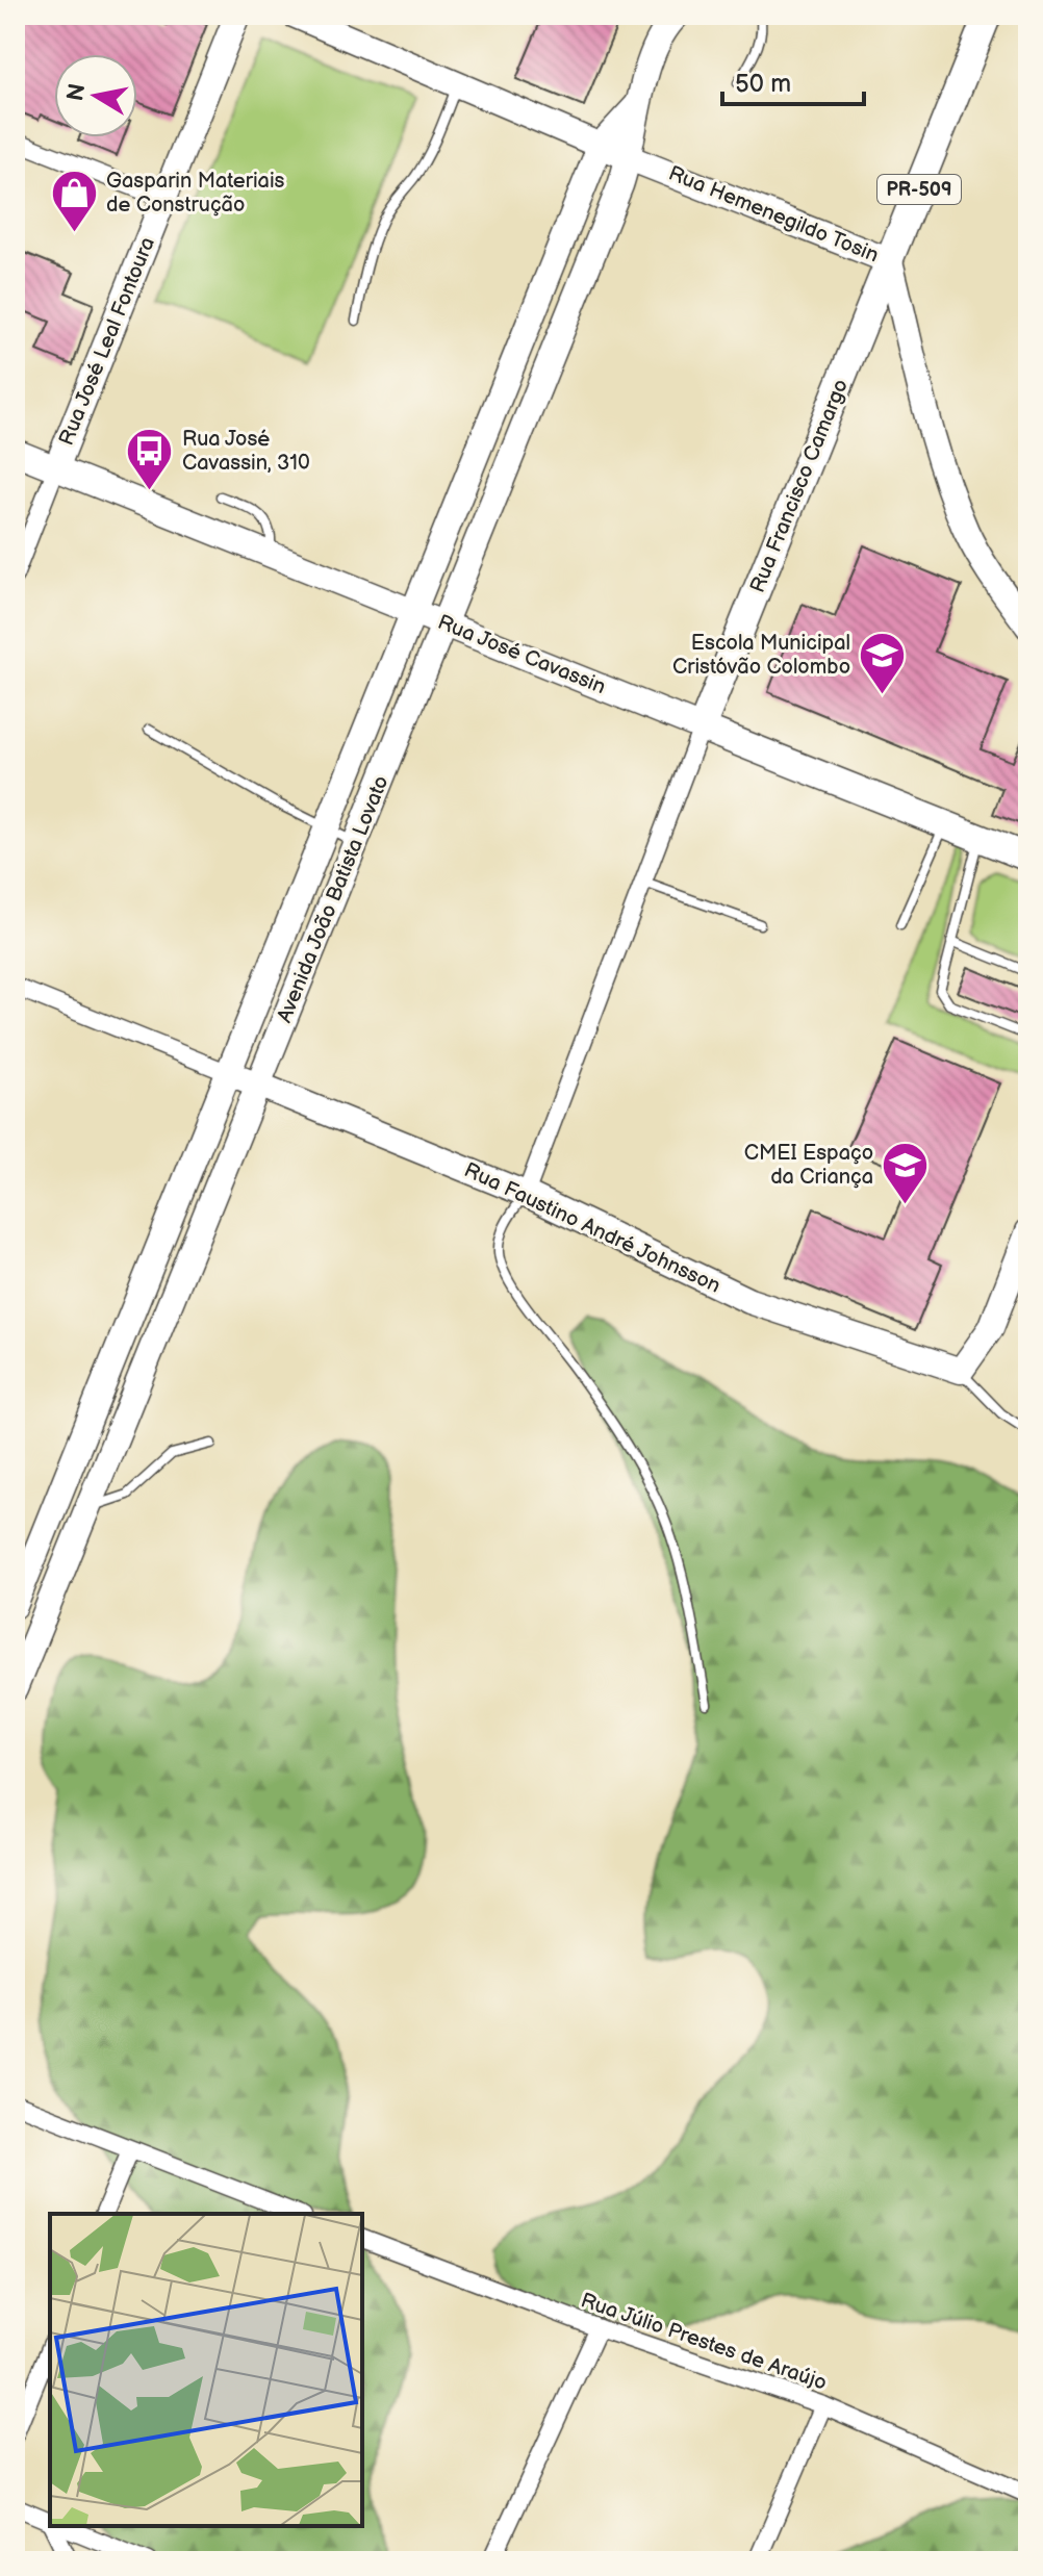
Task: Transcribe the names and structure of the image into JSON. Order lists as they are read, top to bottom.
{
  "streets": {
    "main road": ["PR-509", "Rua Francisco Camargo", "Rua José Cavassin"],
    "street": [
      "Rua Hemenegildo Tosin",
      "Rua José Leal Fontoura",
      "Avenida João Batista Lovato",
      "Rua Faustino André Johnsson",
      "Rua Júlio Prestes de Araújo"
    ]
  },
  "crossings": [
    ["Rua Hemenegildo Tosin", "Rua Francisco Camargo"],
    ["Rua Hemenegildo Tosin", "Avenida João Batista Lovato"],
    ["Rua José Leal Fontoura", "Rua José Cavassin"],
    ["Rua Francisco Camargo", "Rua José Cavassin"],
    ["Rua Francisco Camargo", "Rua Faustino André Johnsson"],
    ["Rua José Cavassin", "Avenida João Batista Lovato"],
    ["Avenida João Batista Lovato", "Rua Faustino André Johnsson"]
  ],
  "places": {
    "shop": ["Gasparin Materiais de Construção"],
    "bus stop": ["Rua José Cavassin, 310"],
    "school or university": ["Escola Municipal Cristóvão Colombo", "CMEI Espaço da Criança"]
  },
  "scale_bar": "50 m",
  "north": "left"
}
